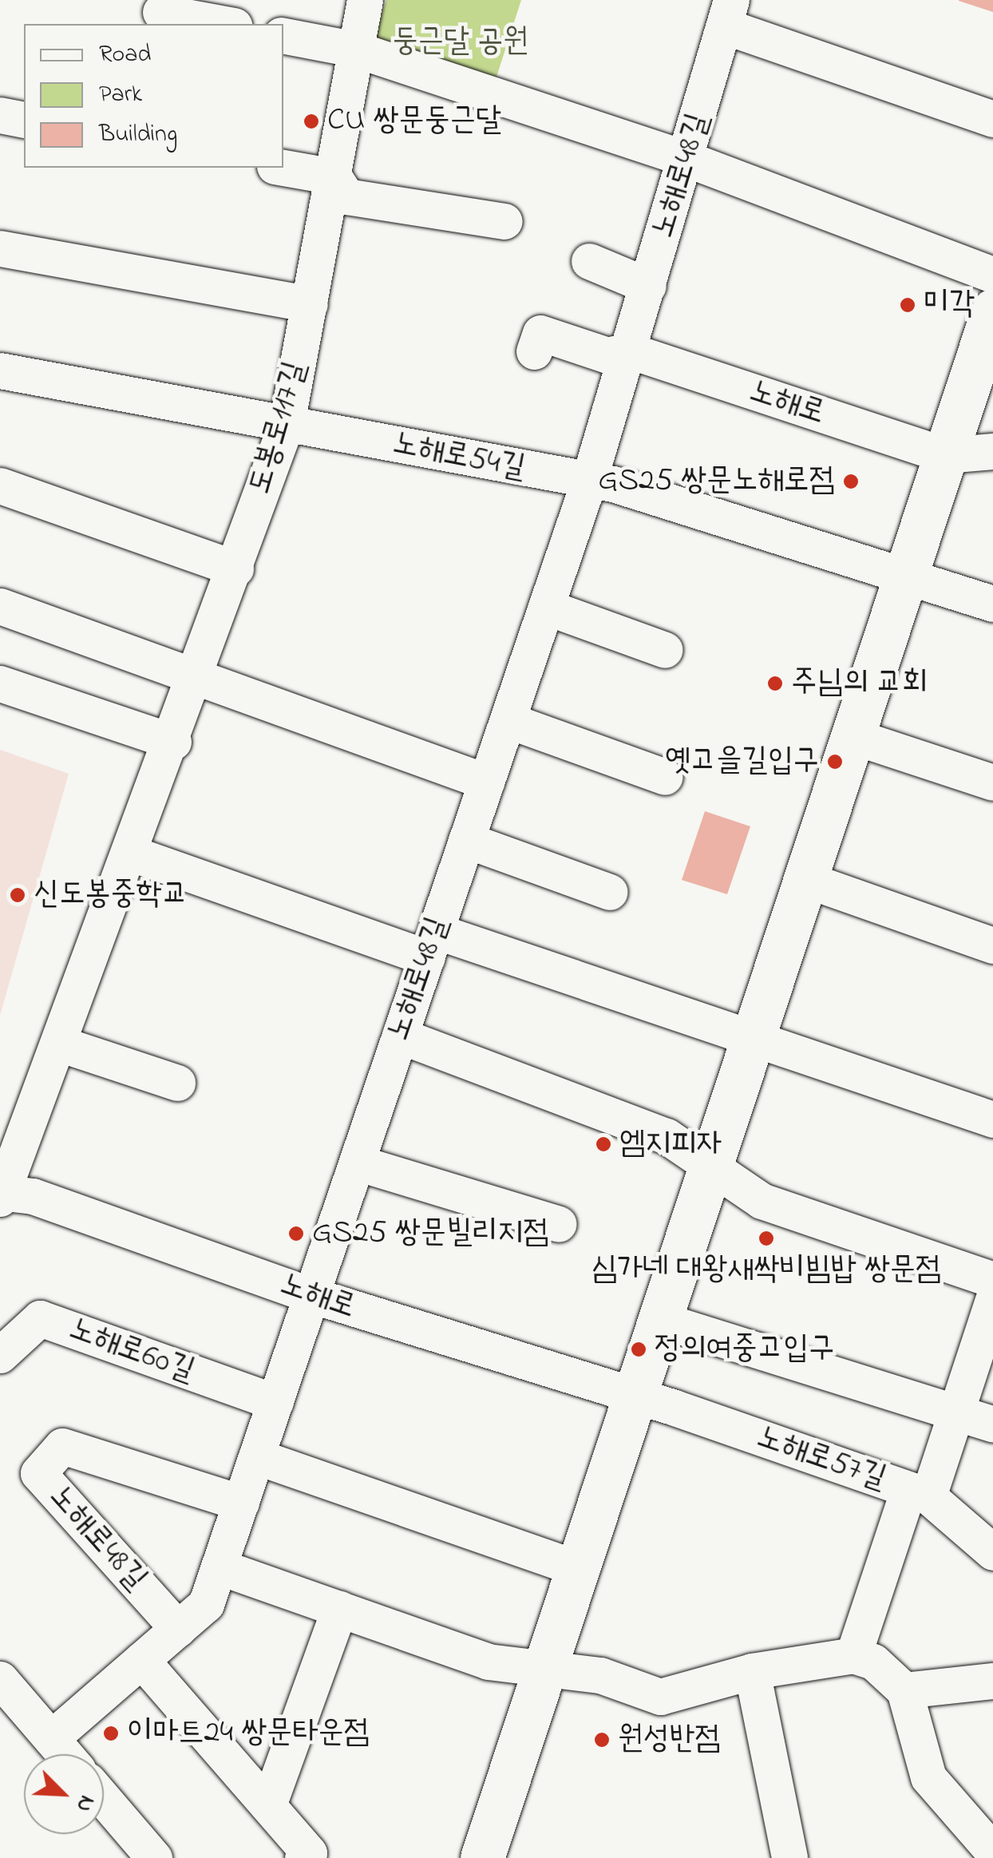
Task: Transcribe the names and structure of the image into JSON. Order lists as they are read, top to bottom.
{
  "streets": {
    "street": [
      "노해로48길",
      "노해로",
      "도봉로117길",
      "노해로54길",
      "노해로60길",
      "노해로57길"
    ]
  },
  "crossings": [
    ["노해로48길", "노해로"],
    ["노해로48길", "노해로54길"],
    ["노해로48길", "노해로60길"],
    ["노해로", "도봉로117길"],
    ["노해로", "노해로57길"],
    ["도봉로117길", "노해로54길"]
  ],
  "parks": ["둥근달 공원"],
  "places": [
    "CU 쌍문둥근달",
    "미각",
    "GS25 쌍문노해로점",
    "주님의 교회",
    "옛고을길입구",
    "신도봉중학교",
    "엠지피자",
    "GS25 쌍문빌리지점",
    "심가네 대왕새싹비빔밥 쌍문점",
    "정의여중고입구",
    "이마트24 쌍문타운점",
    "원성반점"
  ],
  "legend": ["Road", "Park", "Building"],
  "north": "bottom right"
}
